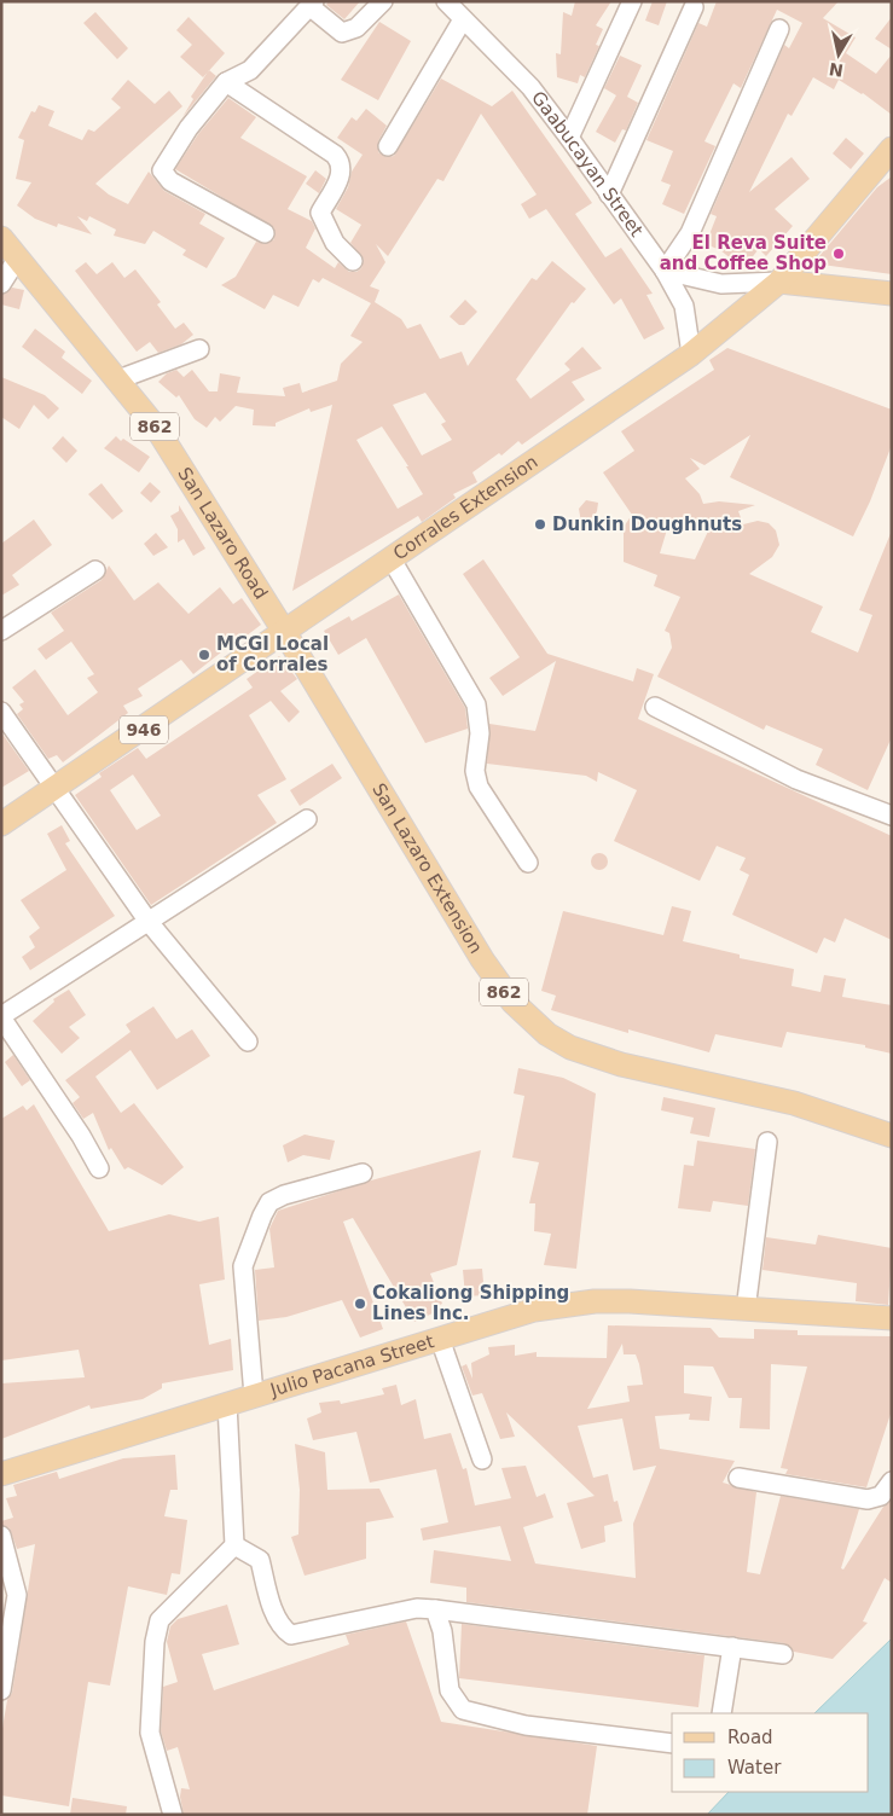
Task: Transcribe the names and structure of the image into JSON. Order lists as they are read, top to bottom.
{
  "streets": {
    "main road": [
      "862",
      "Corrales Extension",
      "San Lazaro Road",
      "946",
      "San Lazaro Extension",
      "Julio Pacana Street"
    ],
    "street": ["Gaabucayan Street"]
  },
  "crossings": [
    ["Gaabucayan Street", "Corrales Extension"],
    ["Corrales Extension", "San Lazaro Road"],
    ["Corrales Extension", "San Lazaro Extension"],
    ["San Lazaro Road", "San Lazaro Extension"]
  ],
  "places": [
    "El Reva Suite and Coffee Shop",
    "Dunkin Doughnuts",
    "MCGI Local of Corrales",
    "Cokaliong Shipping Lines Inc."
  ],
  "legend": ["Road", "Water"],
  "north": "bottom"
}
